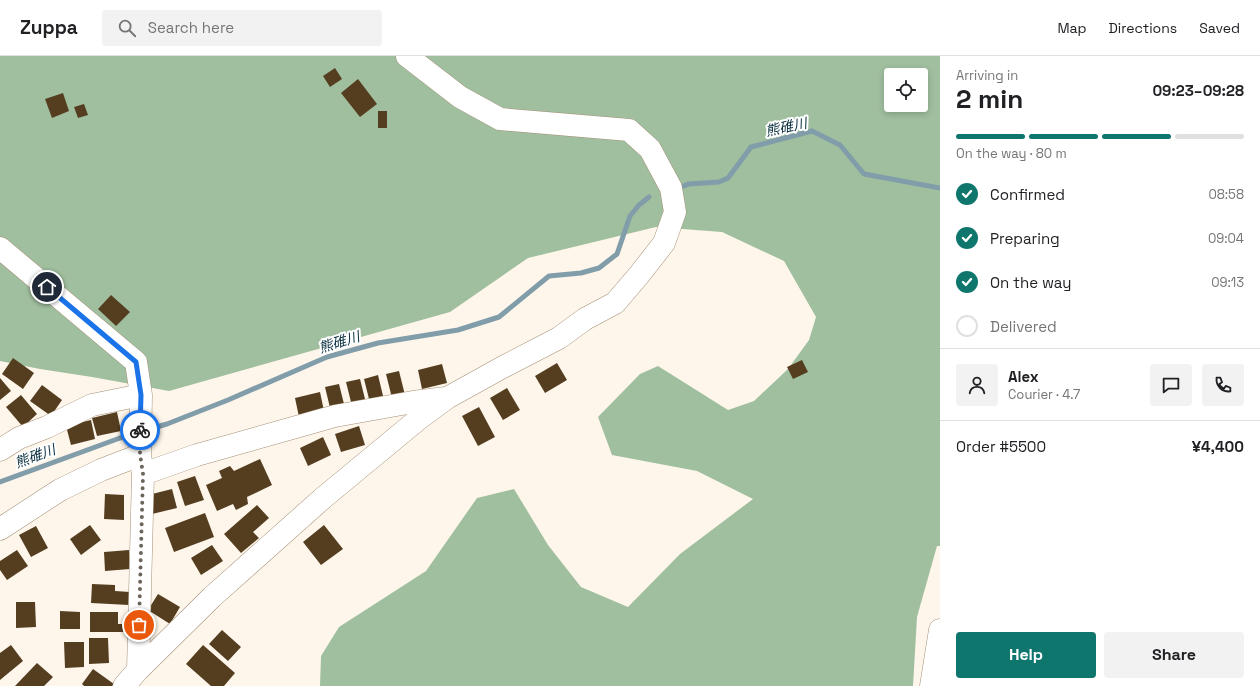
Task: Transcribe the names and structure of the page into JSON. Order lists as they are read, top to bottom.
{
  "water": ["熊碓川"],
  "page": {
    "header": "Zuppa",
    "search": "Search here",
    "nav": ["Map", "Directions", "Saved"],
    "heading": ["2 min", "Arriving in", "09:23–09:28"],
    "panel": [
      "Alex",
      "Courier · 4.7",
      "Order #5500",
      "¥4,400"
    ],
    "bar": "On the way · 80 m",
    "list": [
      ["Confirmed", "08:58"],
      ["Preparing", "09:04"],
      ["On the way", "09:13"],
      "Delivered"
    ],
    "buttons": ["Help", "Share"]
  }
}
